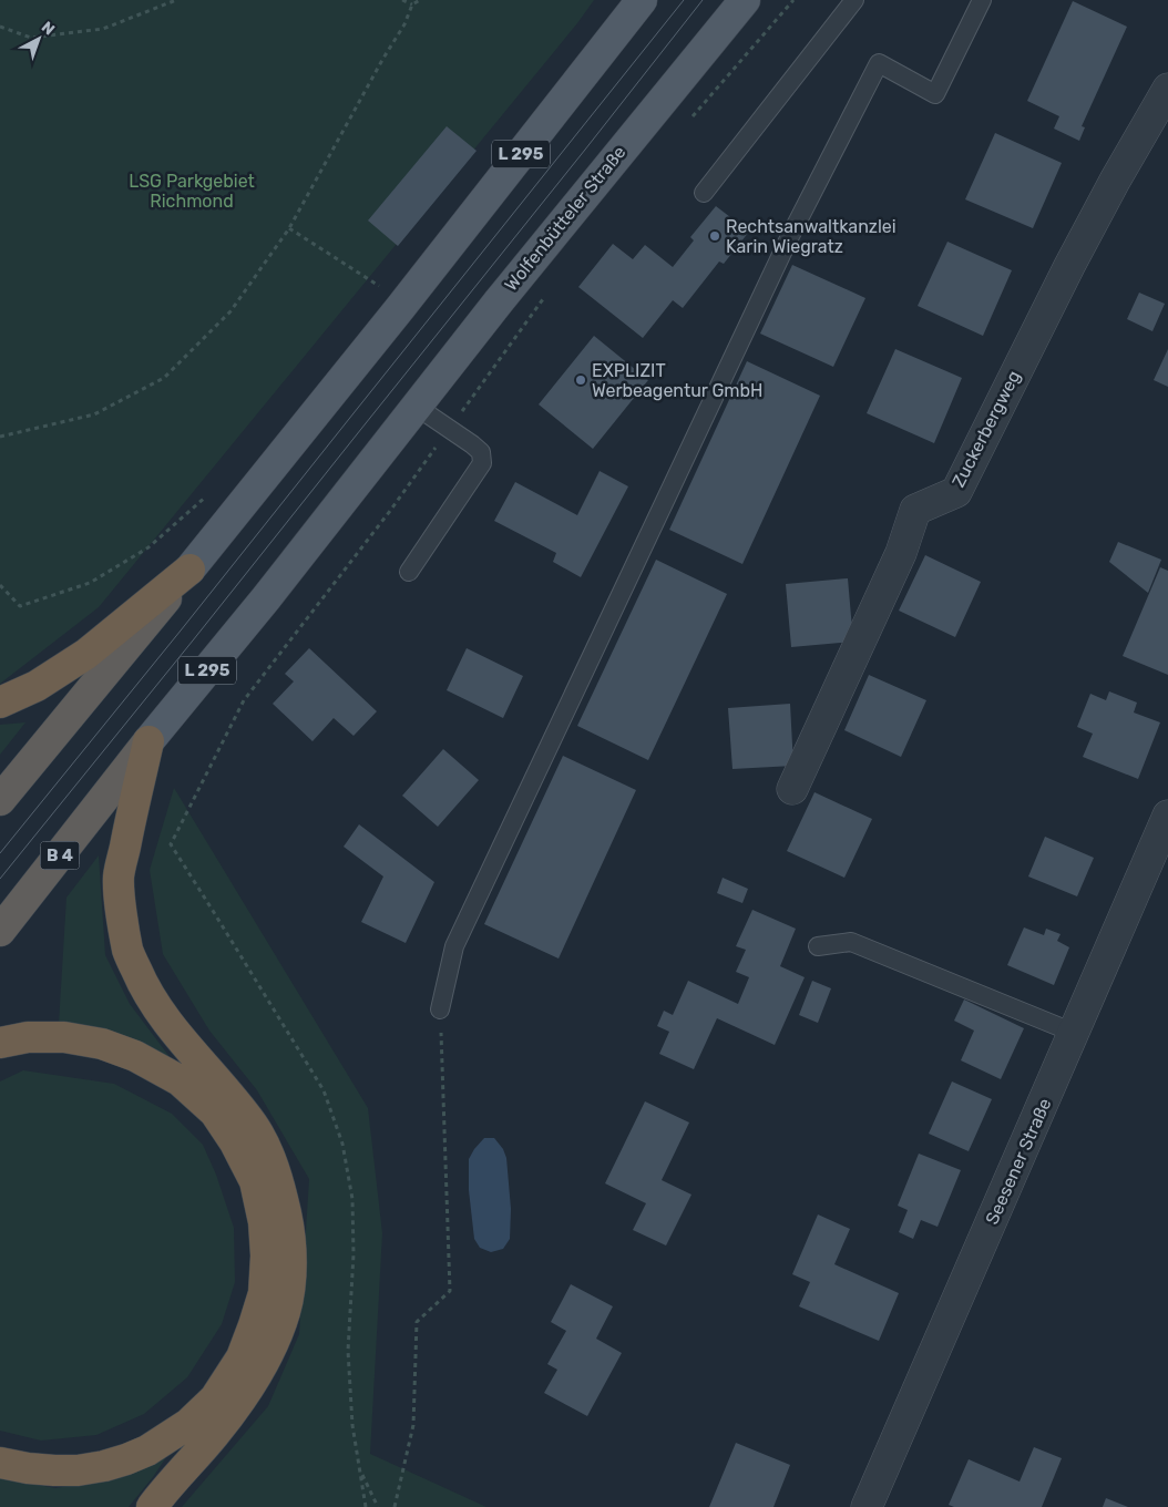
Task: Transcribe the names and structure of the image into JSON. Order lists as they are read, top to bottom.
{
  "streets": {
    "highway": ["B 4"],
    "main road": ["L 295", "Wolfenbütteler Straße"],
    "street": ["Zuckerbergweg", "Seesener Straße"]
  },
  "crossings": [
    ["Wolfenbütteler Straße", "B 4"]
  ],
  "parks": ["LSG Parkgebiet Richmond"],
  "places": ["Rechtsanwaltkanzlei Karin Wiegratz", "EXPLIZIT Werbeagentur GmbH"],
  "north": "top right"
}
